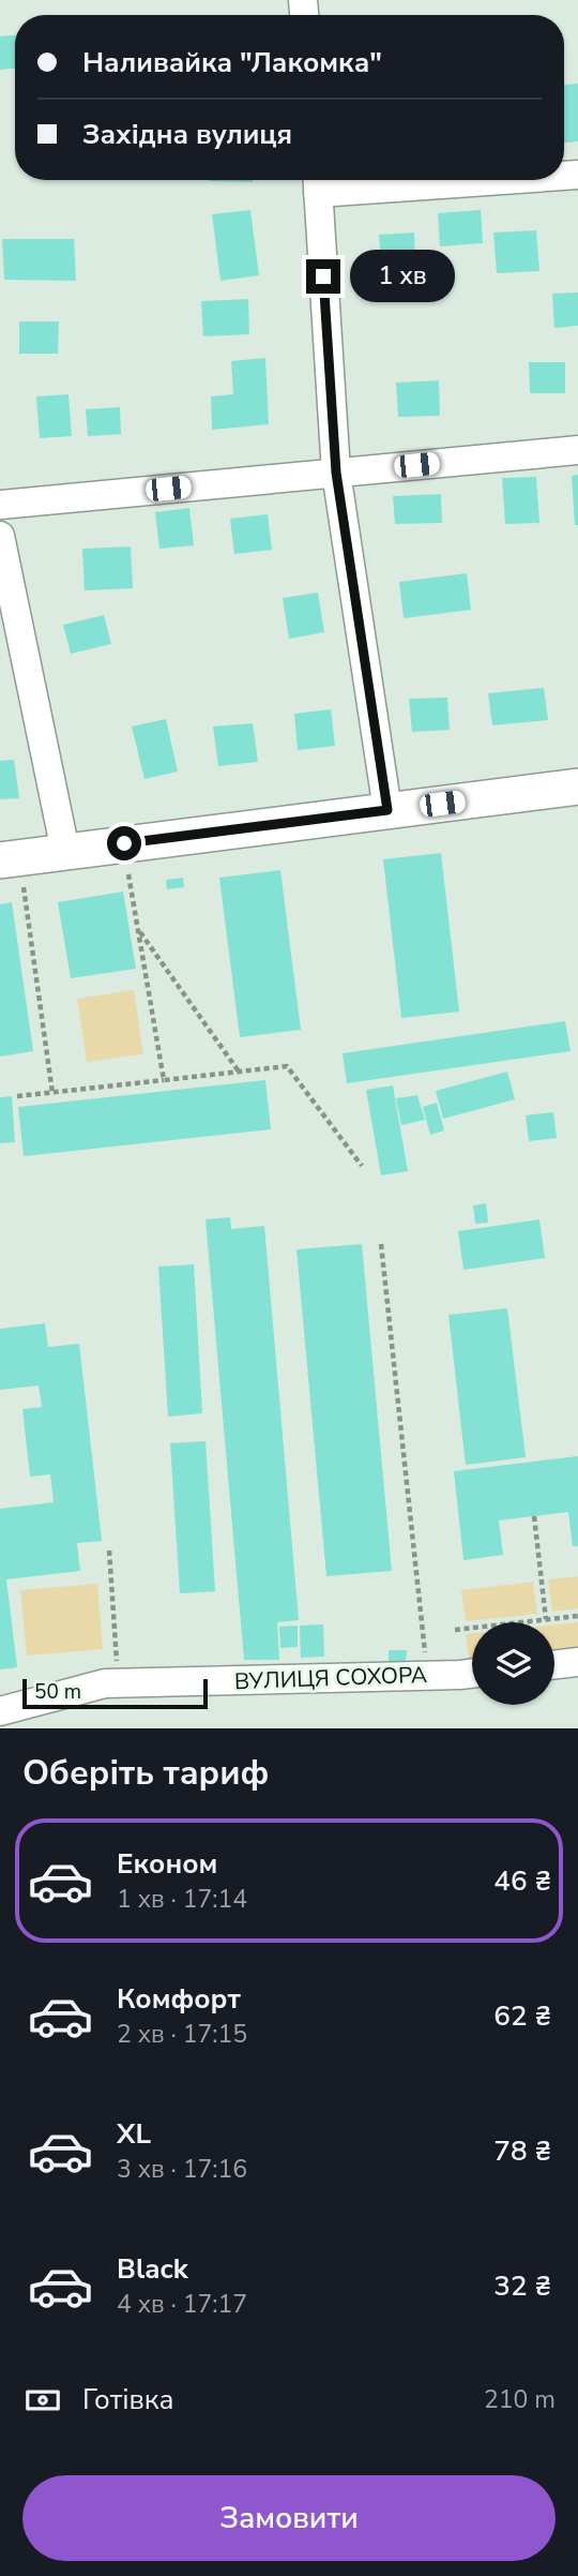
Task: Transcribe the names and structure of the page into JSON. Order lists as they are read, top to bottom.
{
  "streets": {
    "street": ["ВУЛИЦЯ СОХОРА"]
  },
  "scale_bar": "50 m",
  "page": {
    "banner": ["Наливайка \"Лакомка\"", "Західна вулиця"],
    "bubble": "1 хв",
    "scale": "50 m",
    "heading": "Оберіть тариф",
    "list": [
      {
        "name": "Економ",
        "note": "1 хв · 17:14",
        "value": "46 ₴"
      },
      {
        "name": "Комфорт",
        "note": "2 хв · 17:15",
        "value": "62 ₴"
      },
      {
        "name": "XL",
        "note": "3 хв · 17:16",
        "value": "78 ₴"
      },
      {
        "name": "Black",
        "note": "4 хв · 17:17",
        "value": "32 ₴"
      }
    ],
    "pay": ["Готівка", "210 m"],
    "buttons": "Замовити"
  }
}
